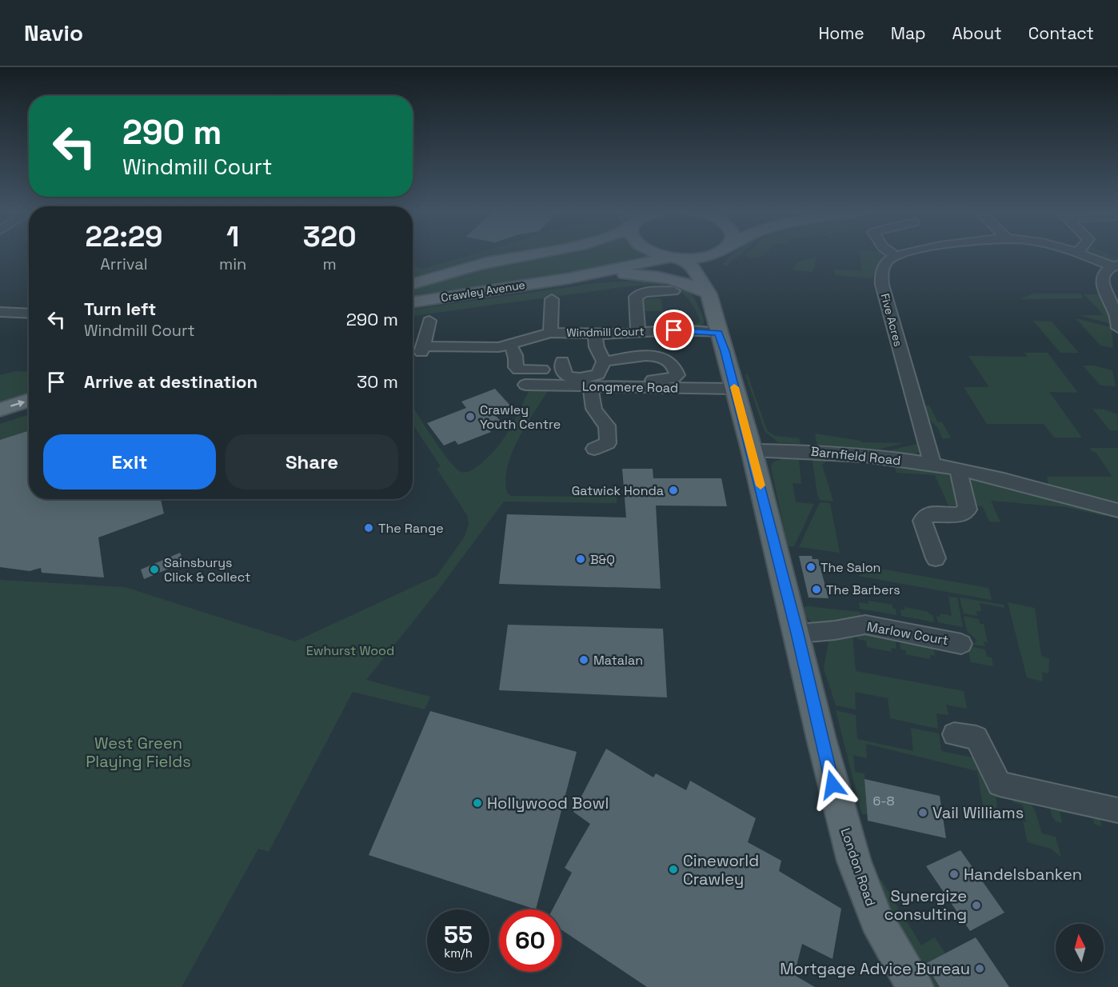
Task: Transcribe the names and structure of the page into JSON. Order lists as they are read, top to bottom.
{
  "streets": {
    "main road": ["Crawley Avenue", "London Road"],
    "street": [
      "Five Acres",
      "Windmill Court",
      "Longmere Road",
      "Barnfield Road",
      "Marlow Court"
    ]
  },
  "crossings": [
    ["Crawley Avenue", "London Road"],
    ["Five Acres", "Barnfield Road"],
    ["Windmill Court", "London Road"],
    ["Longmere Road", "London Road"],
    ["Barnfield Road", "London Road"],
    ["Marlow Court", "London Road"]
  ],
  "parks": ["Ewhurst Wood", "West Green Playing Fields"],
  "places": [
    "Crawley Youth Centre",
    "Gatwick Honda",
    "The Range",
    "B&Q",
    "The Salon",
    "Sainsburys Click & Collect",
    "The Barbers",
    "Matalan",
    "Hollywood Bowl",
    "Vail Williams",
    "Cineworld Crawley",
    "Handelsbanken",
    "Synergize consulting",
    "Mortgage Advice Bureau"
  ],
  "house_numbers": ["6-8"],
  "north": "top",
  "page": {
    "header": "Navio",
    "nav": [
      "Home",
      "Map",
      "About",
      "Contact"
    ],
    "turn": ["290 m", "Windmill Court"],
    "eta": [
      "22:29",
      "Arrival",
      "1",
      "min",
      "320",
      "m"
    ],
    "list": [
      {
        "name": "Turn left",
        "note": "Windmill Court",
        "value": "290 m"
      },
      {
        "name": "Arrive at destination",
        "value": "30 m"
      }
    ],
    "buttons": ["Exit", "Share"],
    "speed": "55 km/h",
    "limit": "60"
  }
}
